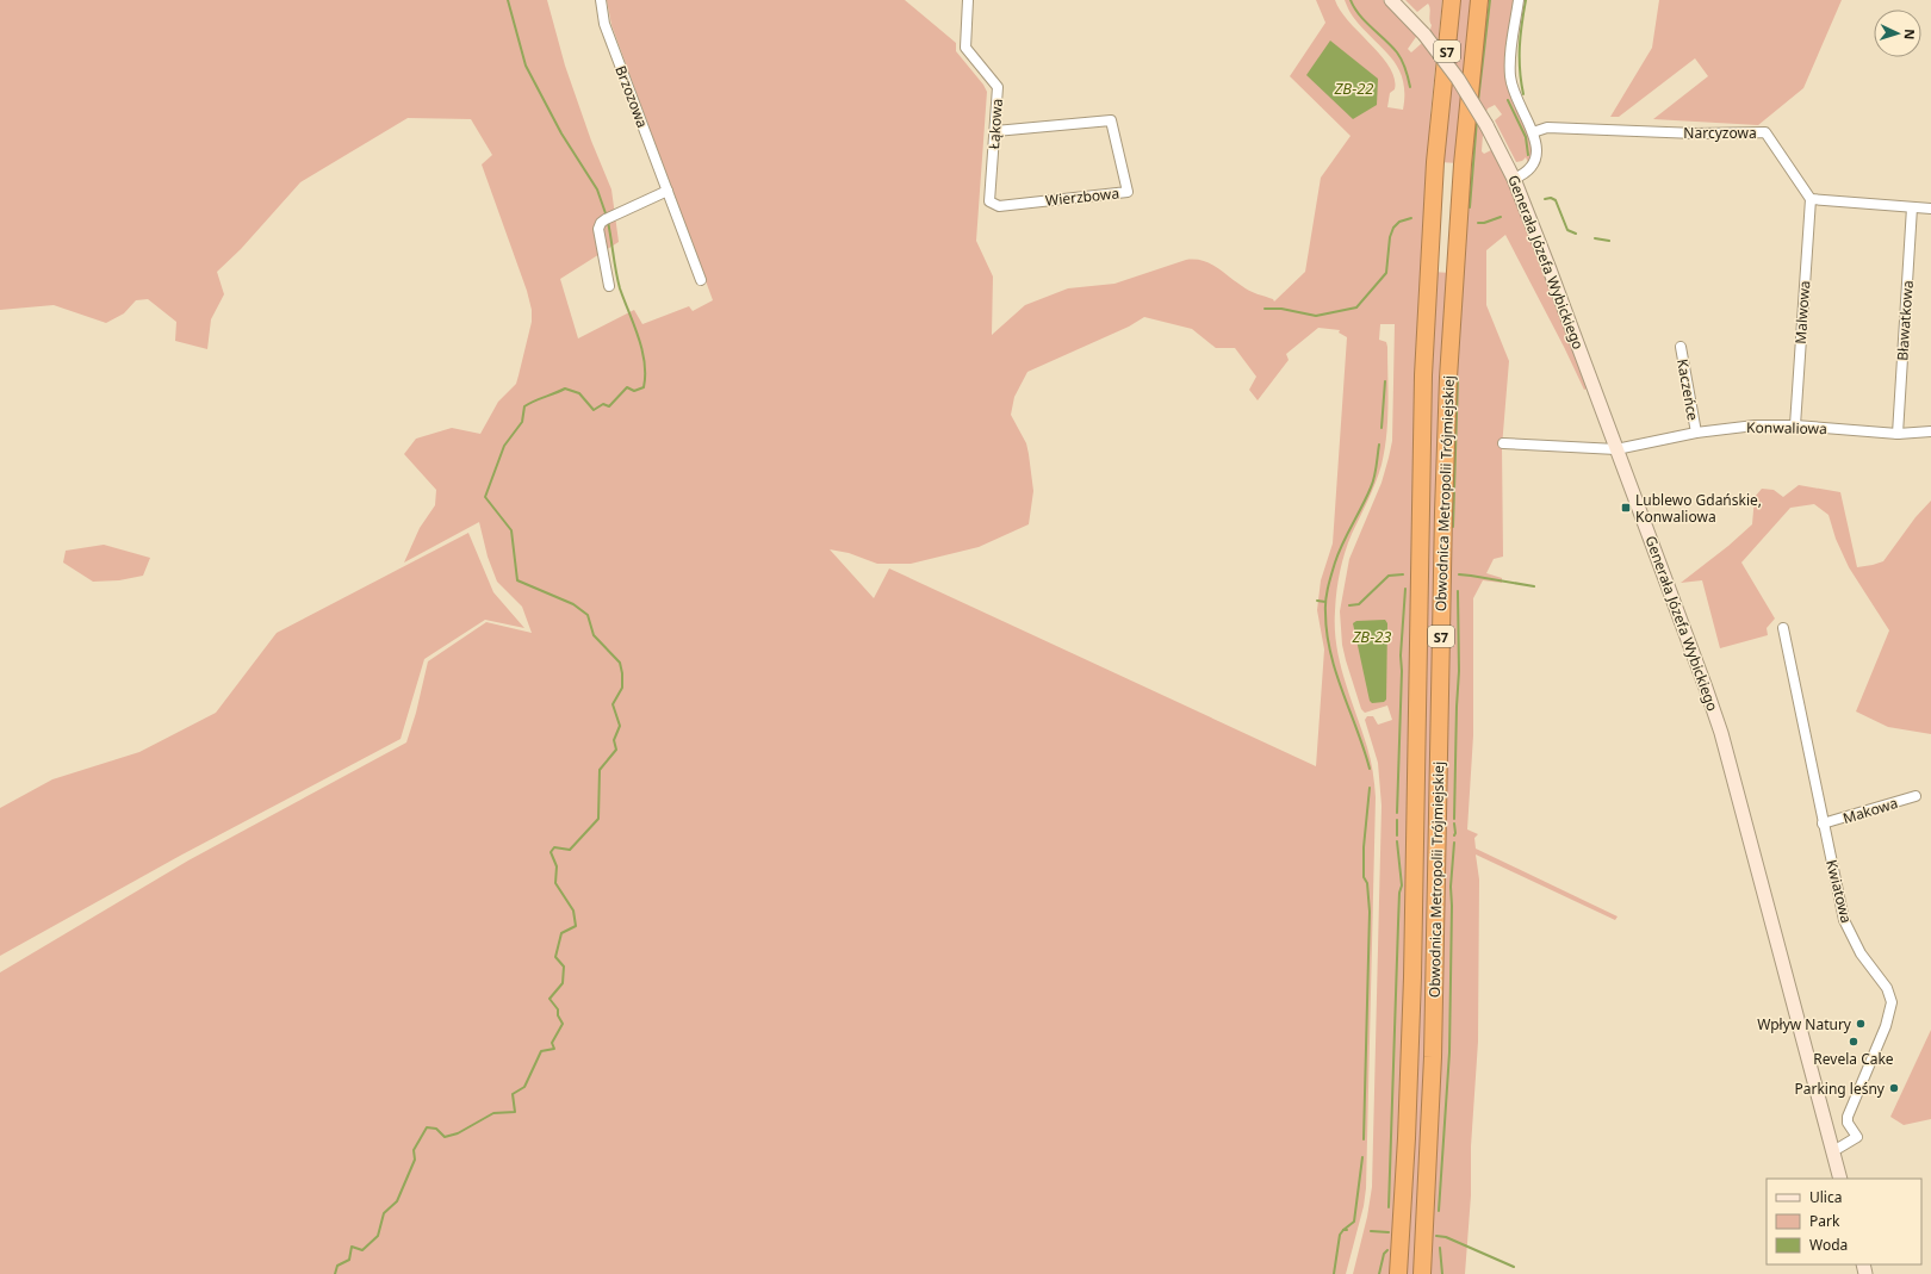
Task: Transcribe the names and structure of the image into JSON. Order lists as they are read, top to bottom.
{
  "streets": {
    "highway": ["S7", "Obwodnica Metropolii Trójmiejskiej"],
    "main road": ["Generała Józefa Wybickiego"],
    "street": [
      "Brzozowa",
      "Łąkowa",
      "Narcyzowa",
      "Wierzbowa",
      "Malwowa",
      "Bławatkowa",
      "Kaczeńce",
      "Konwaliowa",
      "Makowa",
      "Kwiatowa"
    ]
  },
  "crossings": [
    ["Łąkowa", "Wierzbowa"],
    ["Narcyzowa", "Malwowa"],
    ["Generała Józefa Wybickiego", "Konwaliowa"],
    ["Generała Józefa Wybickiego", "Kwiatowa"],
    ["Malwowa", "Konwaliowa"],
    ["Bławatkowa", "Konwaliowa"],
    ["Kaczeńce", "Konwaliowa"],
    ["Makowa", "Kwiatowa"]
  ],
  "water": ["ZB-22", "ZB-23"],
  "places": {
    "transit": ["Lublewo Gdańskie, Konwaliowa"],
    "other": ["Wpływ Natury", "Revela Cake", "Parking leśny"]
  },
  "legend": ["Ulica", "Park", "Woda"],
  "north": "right"
}
